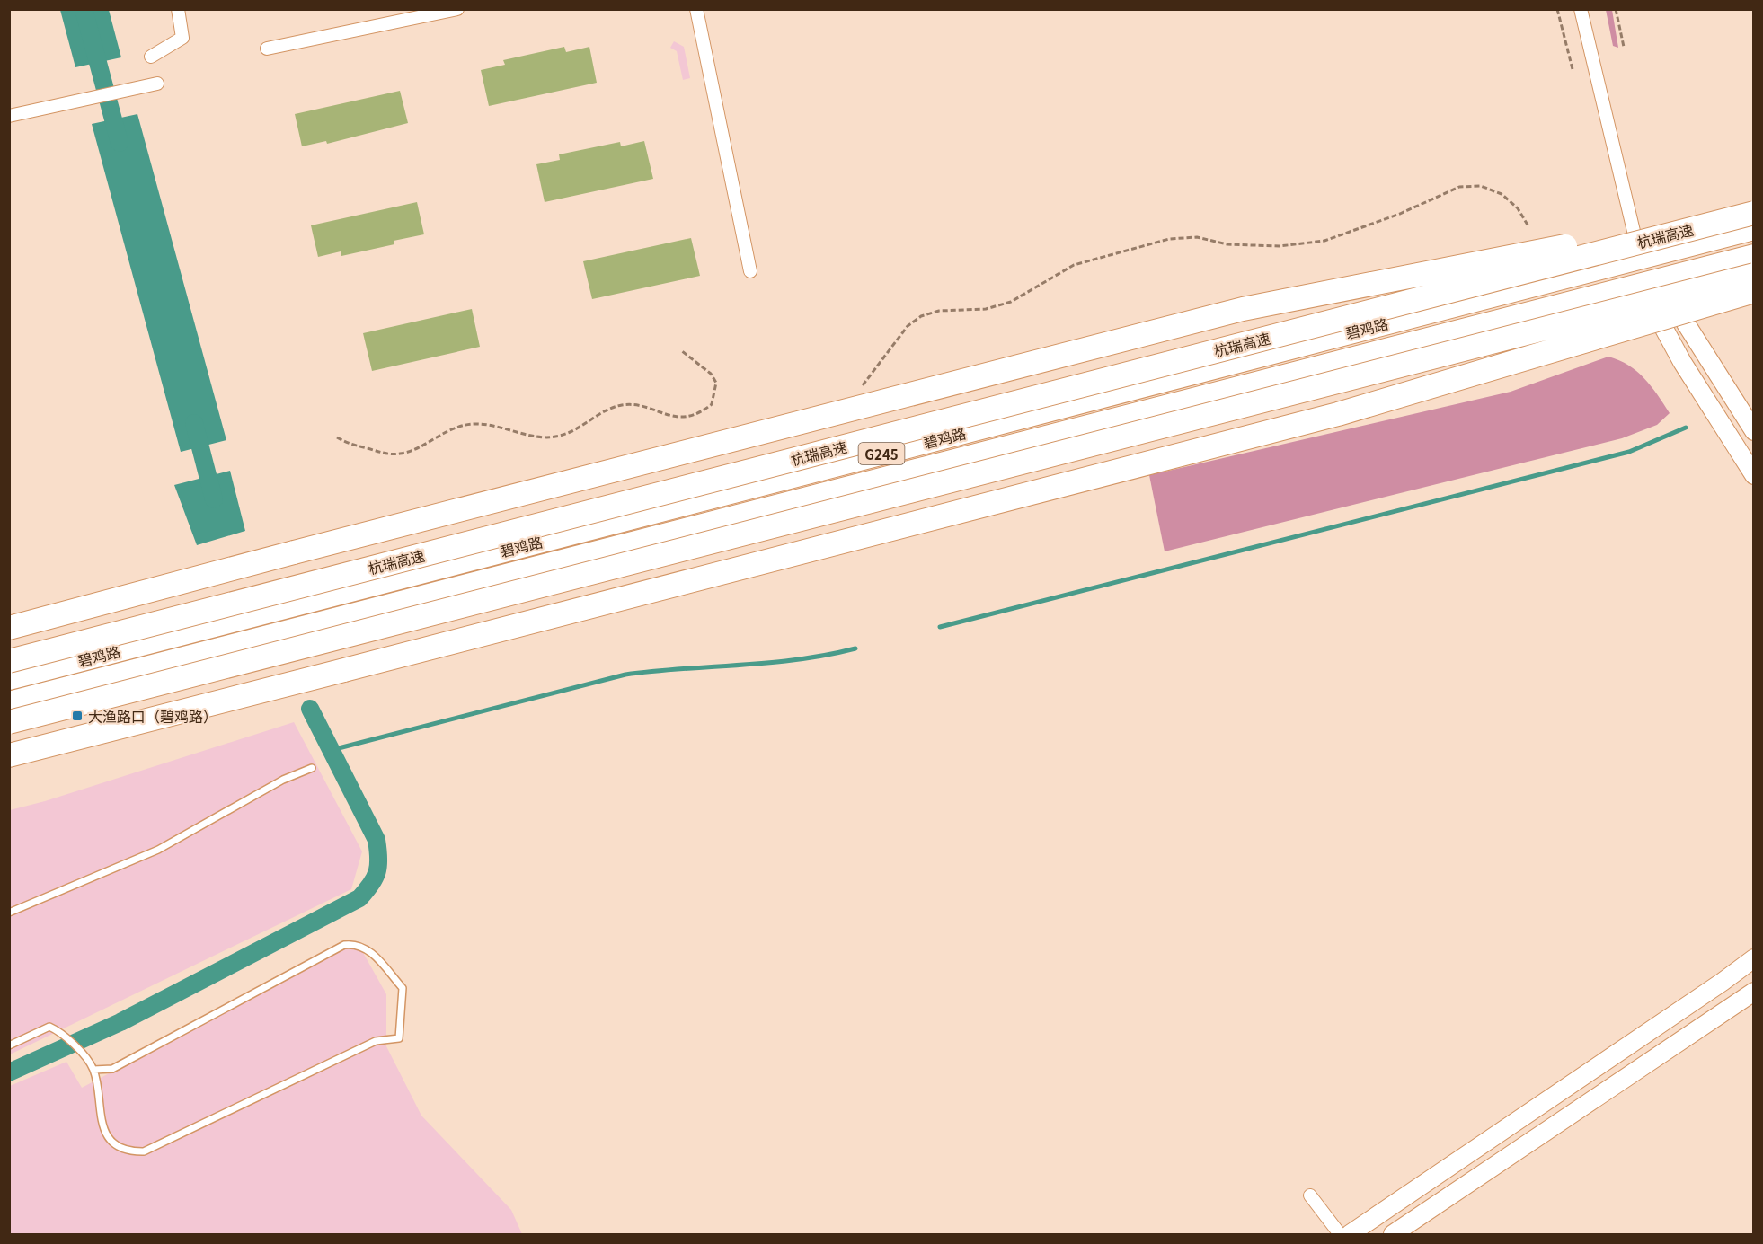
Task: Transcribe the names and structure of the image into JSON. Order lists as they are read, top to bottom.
{
  "streets": {
    "highway": ["杭瑞高速", "碧鸡路", "G245"]
  },
  "places": {
    "transit": ["大渔路口（碧鸡路）"]
  }
}
